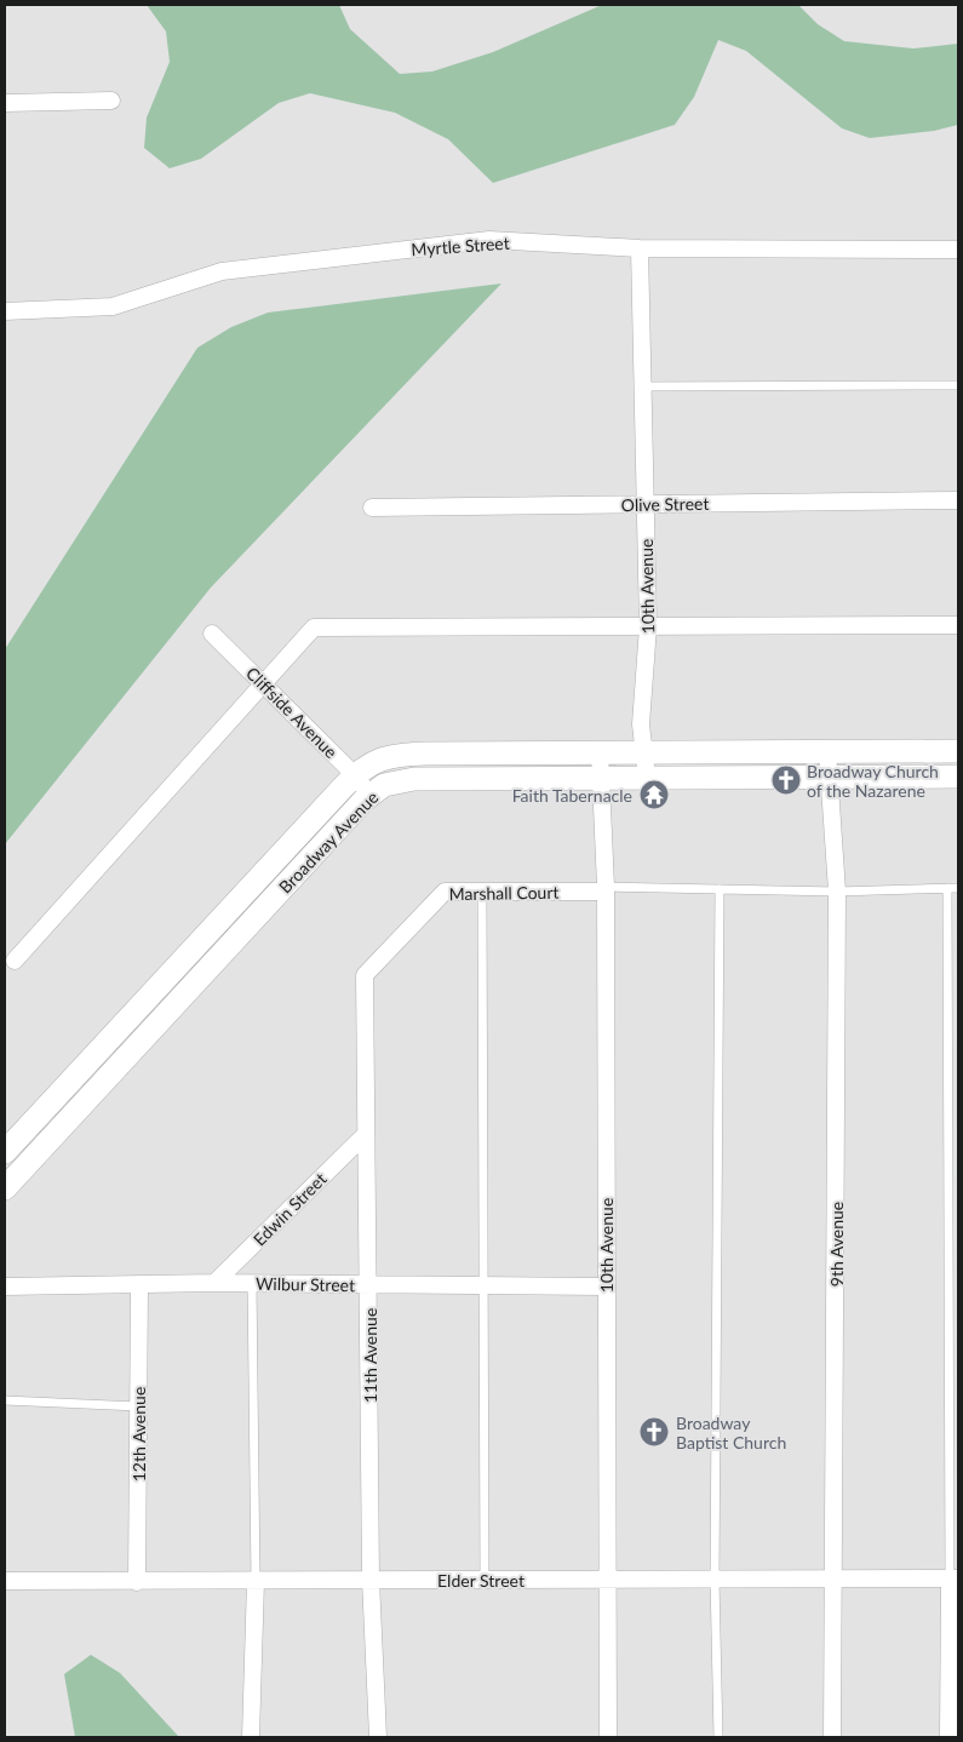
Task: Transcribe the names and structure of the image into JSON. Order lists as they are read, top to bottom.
{
  "streets": {
    "main road": ["Broadway Avenue"],
    "street": [
      "Myrtle Street",
      "Olive Street",
      "10th Avenue",
      "Cliffside Avenue",
      "Marshall Court",
      "Edwin Street",
      "9th Avenue",
      "Wilbur Street",
      "11th Avenue",
      "12th Avenue",
      "Elder Street"
    ]
  },
  "crossings": [
    ["Myrtle Street", "10th Avenue"],
    ["Olive Street", "10th Avenue"],
    ["10th Avenue", "Broadway Avenue"],
    ["10th Avenue", "Marshall Court"],
    ["10th Avenue", "Wilbur Street"],
    ["10th Avenue", "Elder Street"],
    ["Cliffside Avenue", "Broadway Avenue"],
    ["Broadway Avenue", "9th Avenue"],
    ["Marshall Court", "11th Avenue"],
    ["Edwin Street", "Wilbur Street"],
    ["Edwin Street", "11th Avenue"],
    ["9th Avenue", "Elder Street"],
    ["Wilbur Street", "11th Avenue"],
    ["Wilbur Street", "12th Avenue"],
    ["11th Avenue", "Elder Street"],
    ["12th Avenue", "Elder Street"]
  ],
  "places": {
    "church": ["Broadway Church of the Nazarene", "Broadway Baptist Church"],
    "temple": ["Faith Tabernacle"]
  }
}
